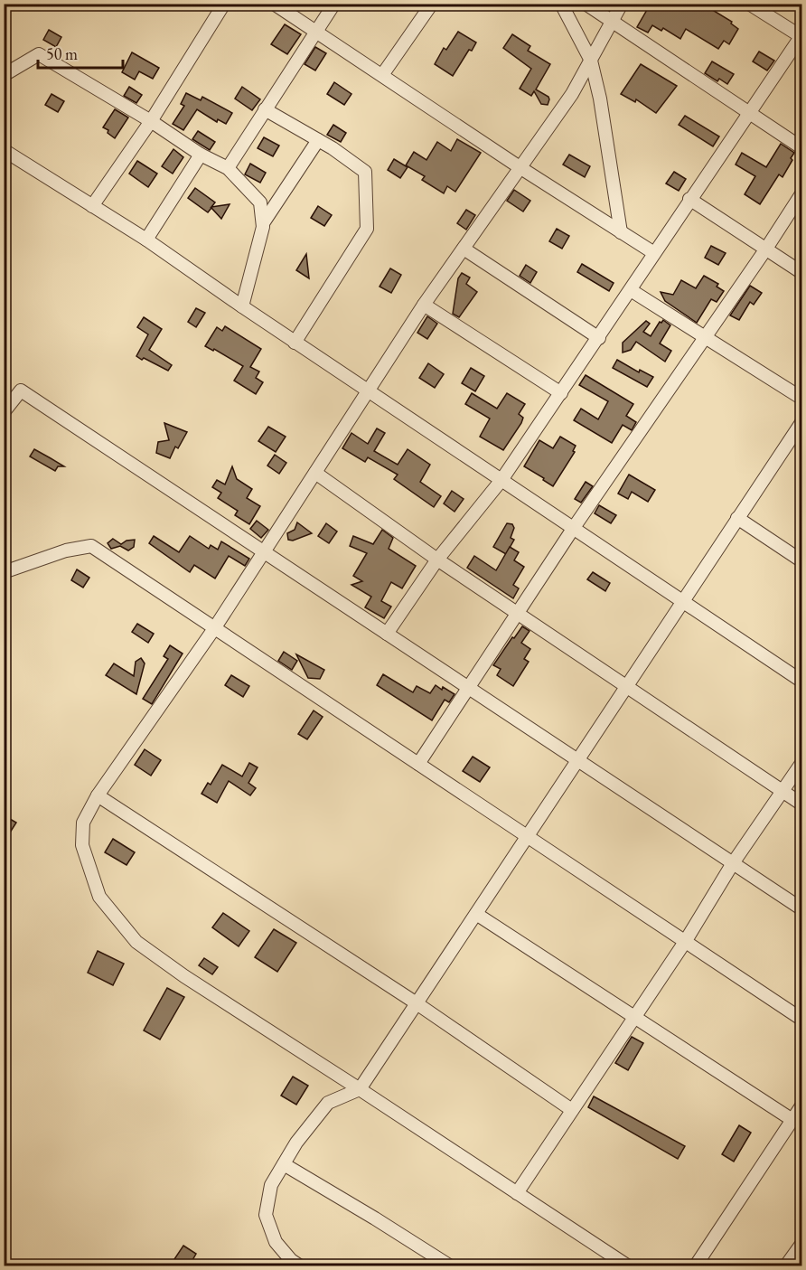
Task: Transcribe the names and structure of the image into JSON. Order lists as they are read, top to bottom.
{
  "scale_bar": "50 m"
}
